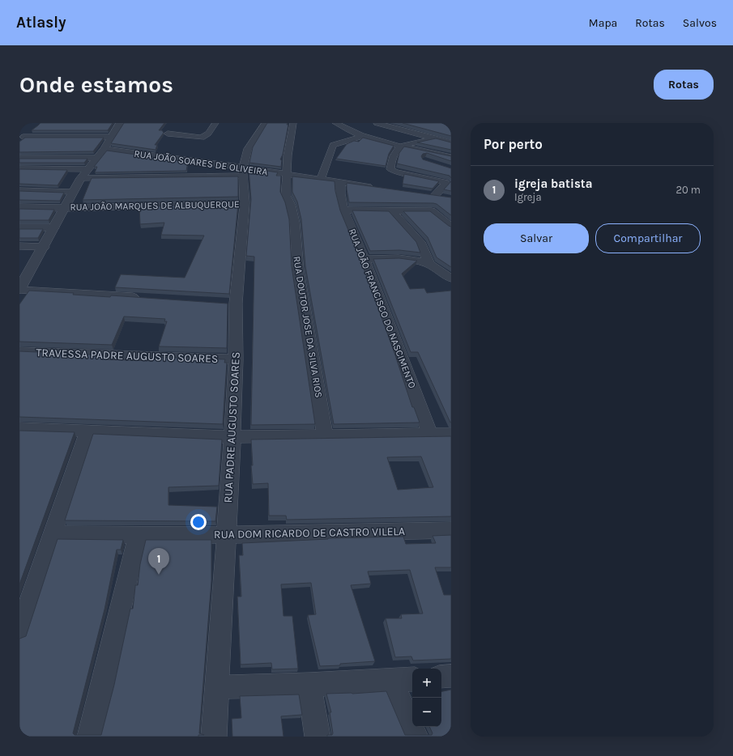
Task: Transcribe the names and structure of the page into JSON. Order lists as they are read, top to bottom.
{
  "streets": {
    "street": [
      "RUA JOÃO SOARES DE OLIVEIRA",
      "RUA JOÃO MARQUES DE ALBUQUERQUE",
      "RUA JOÃO FRANCISCO DO NASCIMENTO",
      "RUA DOUTOR JOSE DA SILVA RIOS",
      "TRAVESSA PADRE AUGUSTO SOARES",
      "RUA PADRE AUGUSTO SOARES",
      "RUA DOM RICARDO DE CASTRO VILELA"
    ]
  },
  "crossings": [
    ["RUA JOÃO SOARES DE OLIVEIRA", "RUA JOÃO FRANCISCO DO NASCIMENTO"],
    ["RUA JOÃO SOARES DE OLIVEIRA", "RUA DOUTOR JOSE DA SILVA RIOS"],
    ["RUA JOÃO SOARES DE OLIVEIRA", "RUA PADRE AUGUSTO SOARES"],
    ["RUA JOÃO MARQUES DE ALBUQUERQUE", "RUA PADRE AUGUSTO SOARES"],
    ["TRAVESSA PADRE AUGUSTO SOARES", "RUA PADRE AUGUSTO SOARES"],
    ["RUA PADRE AUGUSTO SOARES", "RUA DOM RICARDO DE CASTRO VILELA"]
  ],
  "page": {
    "header": "Atlasly",
    "nav": ["Mapa", "Rotas", "Salvos"],
    "buttons": [
      "Rotas",
      ["Salvar", "Compartilhar"]
    ],
    "title": "Onde estamos",
    "heading": "Por perto",
    "list": [
      {
        "mark": "1",
        "name": "igreja batista",
        "note": "Igreja",
        "value": "20 m"
      }
    ],
    "pins": "1",
    "map_buttons": ["+", "−"]
  }
}
